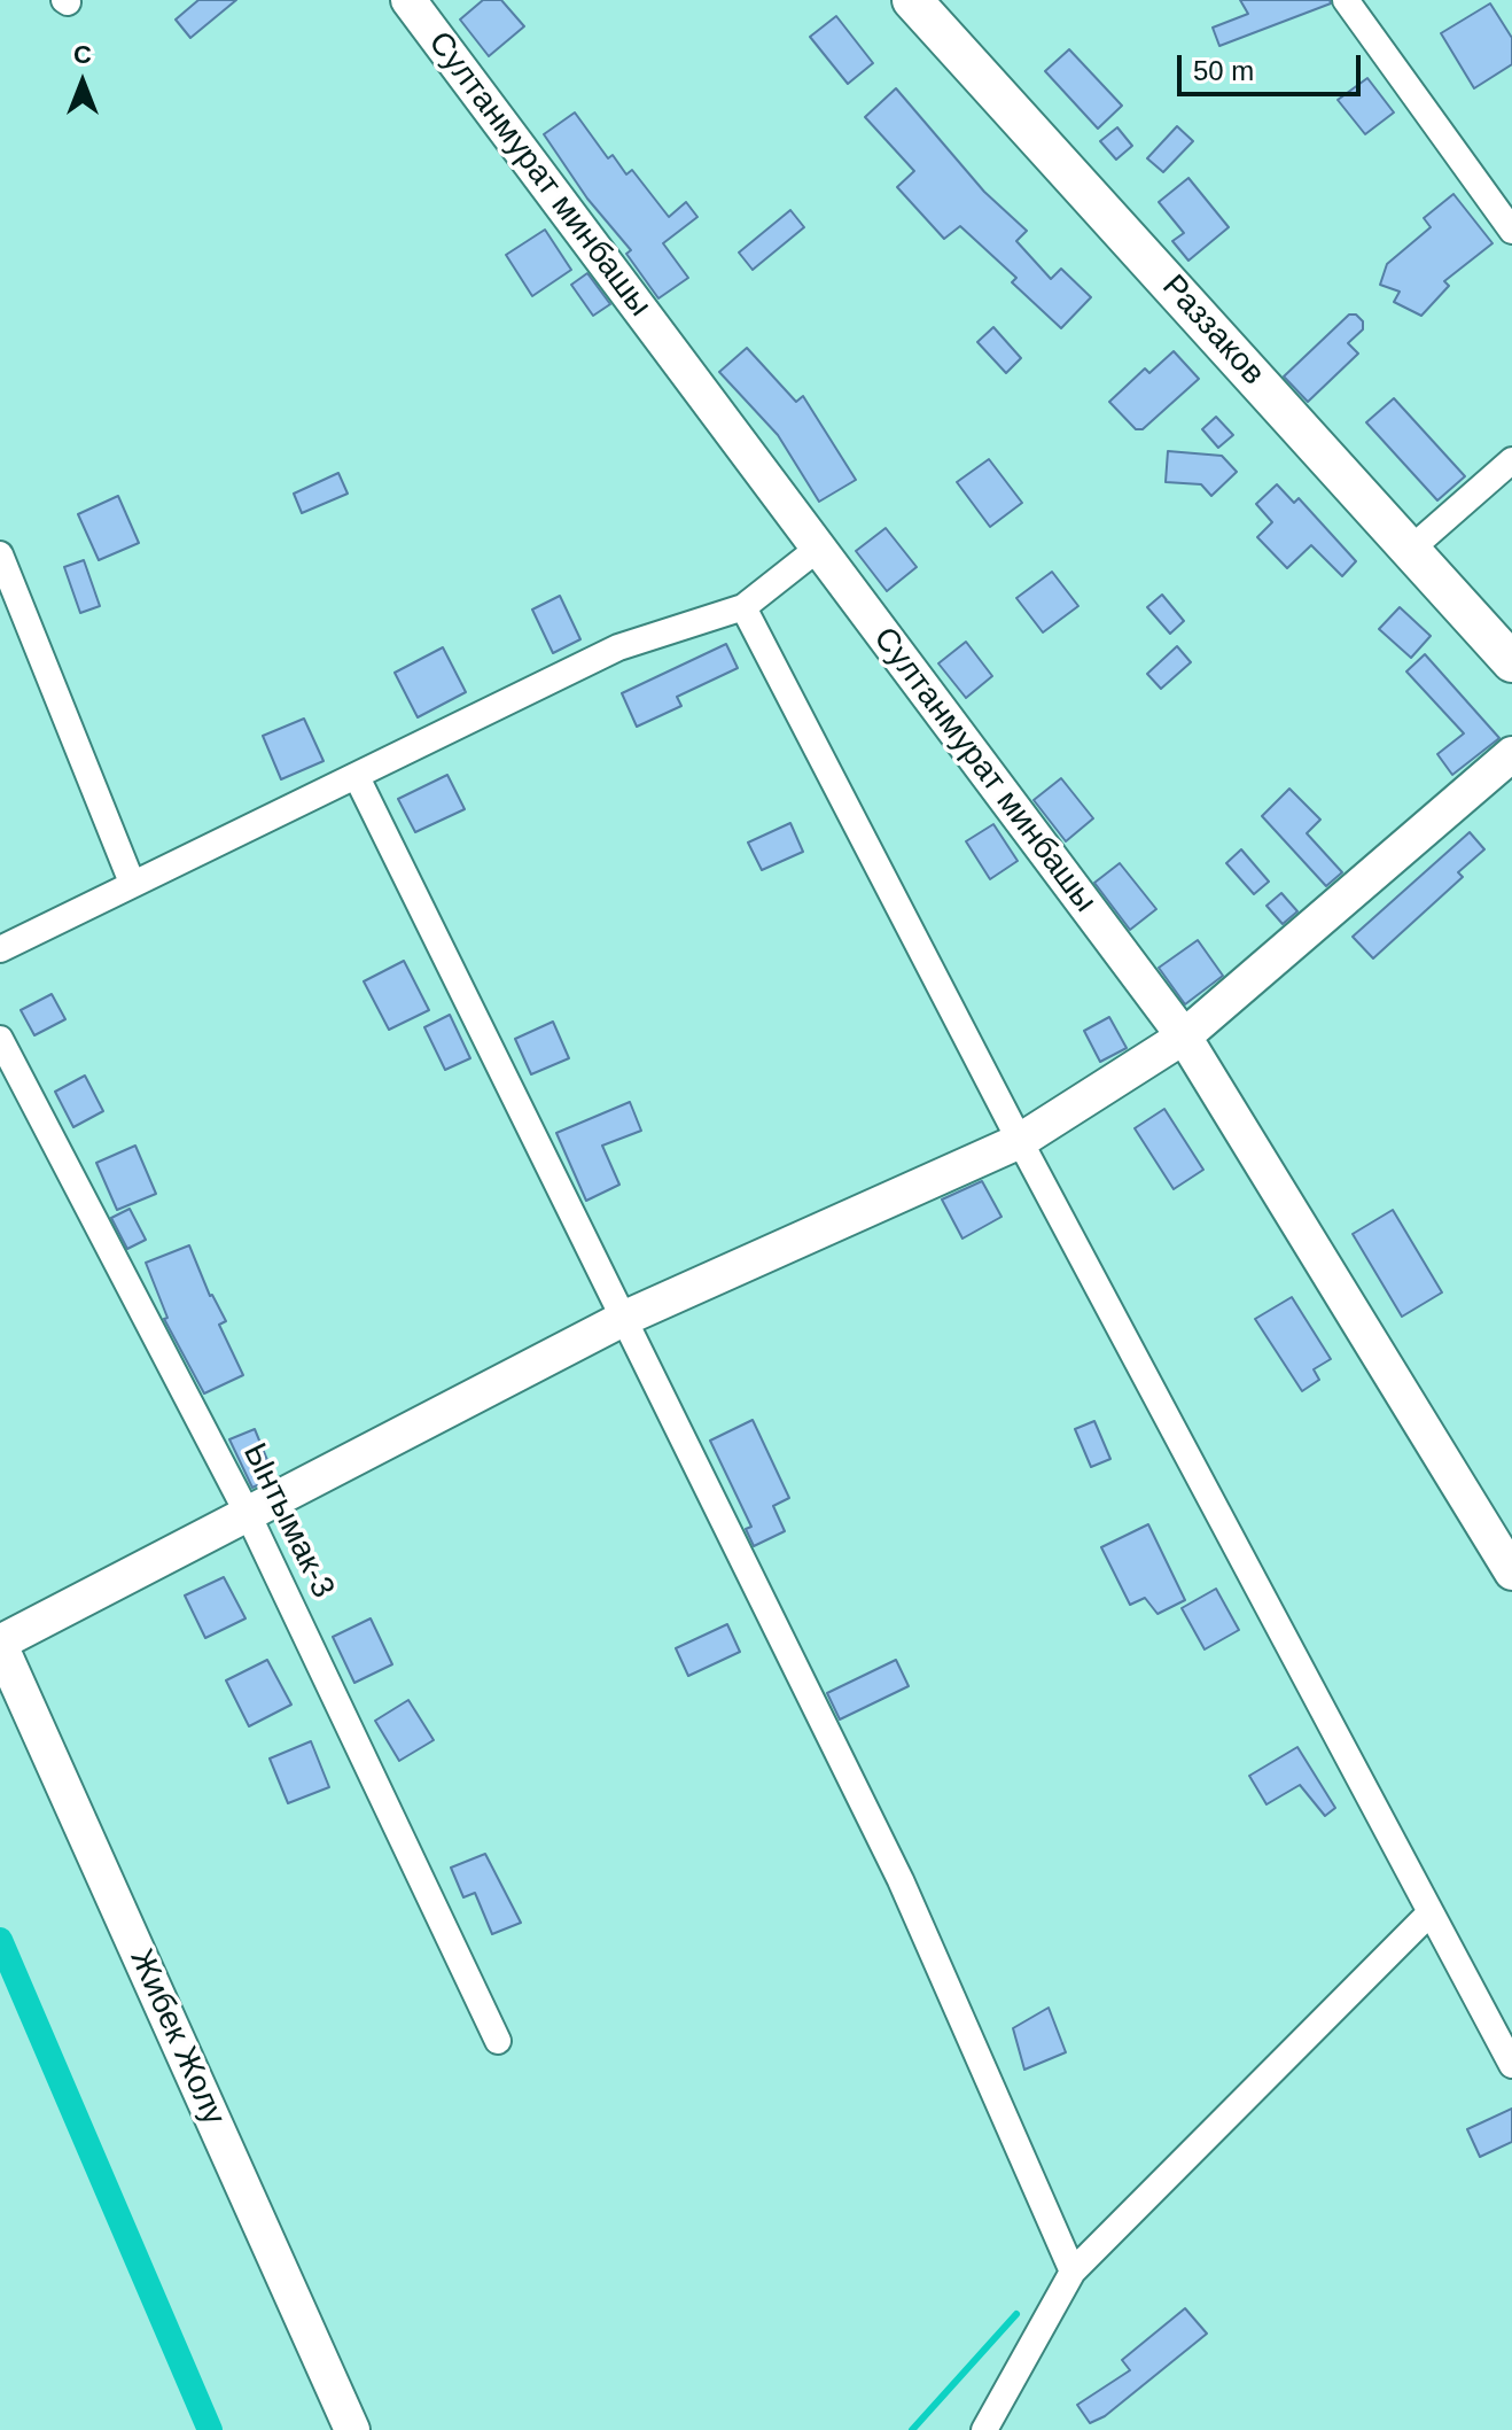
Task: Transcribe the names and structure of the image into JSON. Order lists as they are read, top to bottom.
{
  "streets": {
    "main road": ["Раззаков"],
    "street": ["Султанмурат минбашы", "Ынтымак-3", "Жибек Жолу"]
  },
  "scale_bar": "50 m",
  "north": "top"
}
